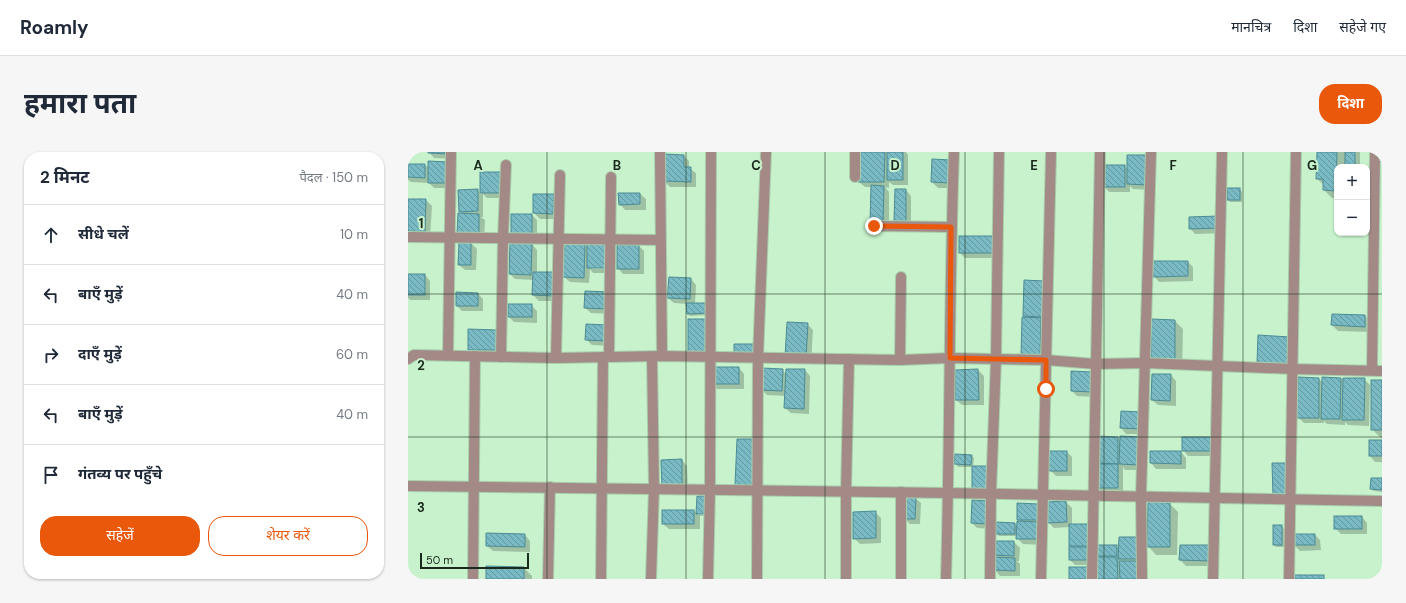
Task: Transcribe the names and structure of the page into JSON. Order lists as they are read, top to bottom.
{
  "scale_bar": "50 m",
  "page": {
    "header": "Roamly",
    "nav": ["मानचित्र", "दिशा", "सहेजे गए"],
    "buttons": [
      "दिशा",
      ["सहेजें", "शेयर करें"]
    ],
    "title": "हमारा पता",
    "heading": ["2 मिनट", "पैदल · 150 m"],
    "map_buttons": ["+", "−"],
    "list": [
      ["सीधे चलें", "10 m"],
      ["बाएँ मुड़ें", "40 m"],
      ["दाएँ मुड़ें", "60 m"],
      ["बाएँ मुड़ें", "40 m"],
      "गंतव्य पर पहुँचे"
    ],
    "scale": "50 m"
  },
  "grid": {
    "columns": [
      "A",
      "B",
      "C",
      "D",
      "E",
      "F",
      "G"
    ],
    "rows": ["1", "2", "3"]
  }
}
